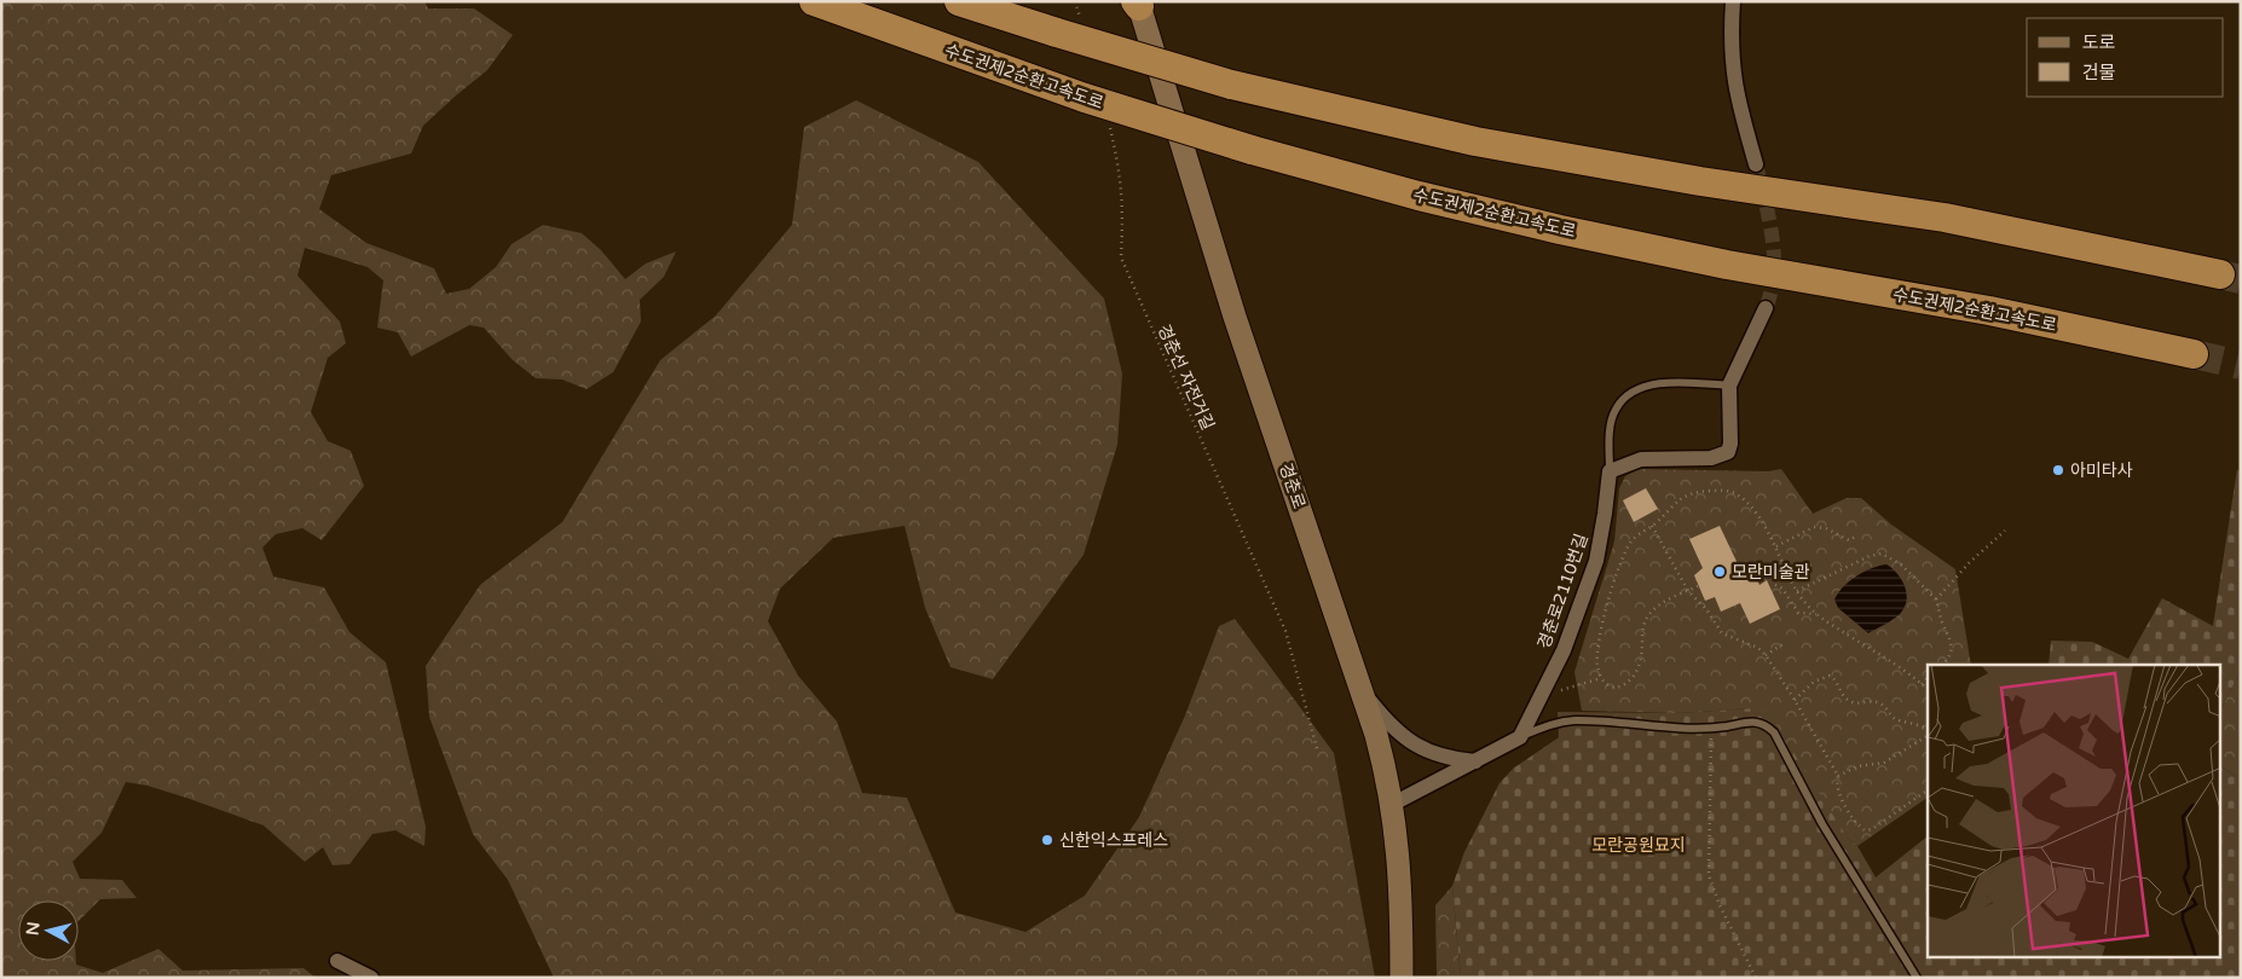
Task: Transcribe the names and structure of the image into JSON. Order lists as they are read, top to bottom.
{
  "streets": {
    "highway": ["수도권제2순환고속도로"],
    "street": ["경춘로", "경춘로2110번길"],
    "path": ["경춘선 자전거길"]
  },
  "parks": ["모란공원묘지"],
  "places": ["아미타사", "모란미술관", "신한익스프레스"],
  "legend": ["도로", "건물"],
  "north": "left"
}
